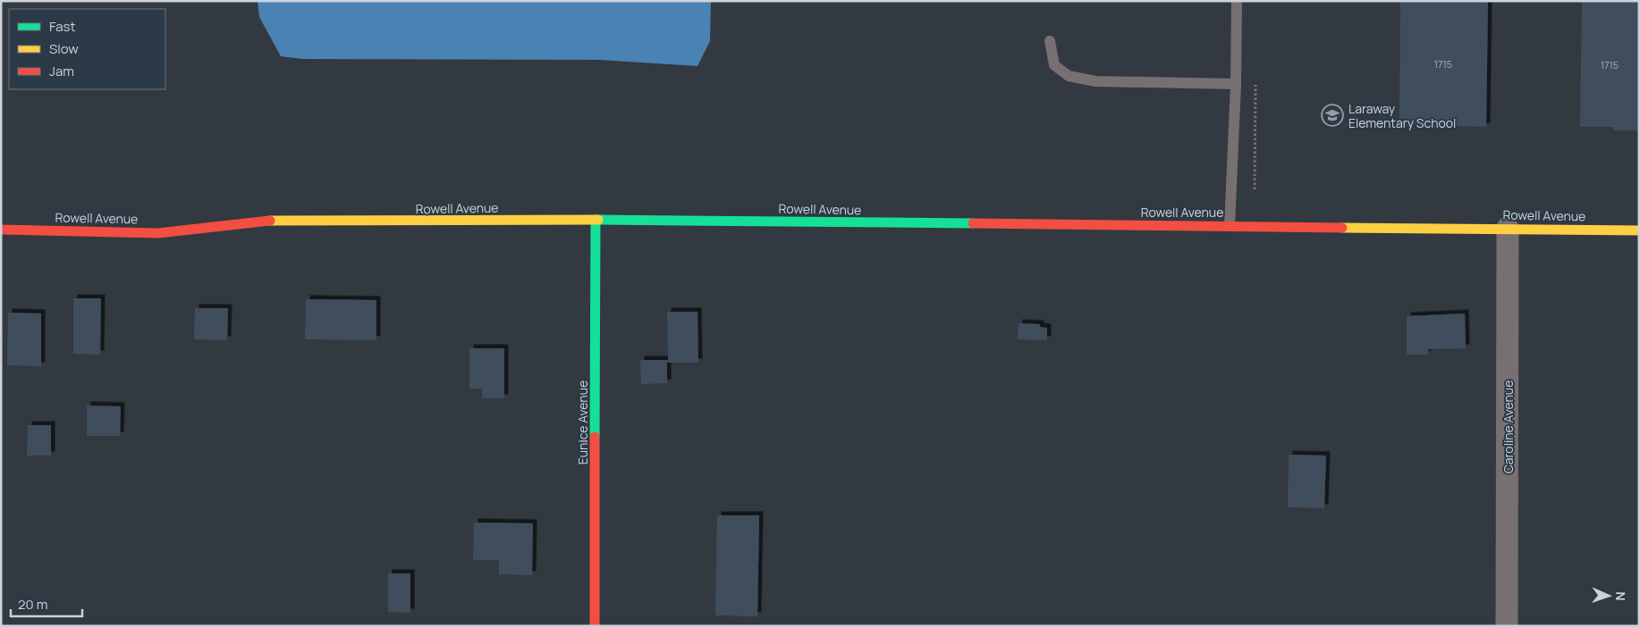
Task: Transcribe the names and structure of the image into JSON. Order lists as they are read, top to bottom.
{
  "streets": {
    "street": ["Rowell Avenue", "Eunice Avenue", "Caroline Avenue"]
  },
  "crossings": [
    ["Rowell Avenue", "Eunice Avenue"],
    ["Rowell Avenue", "Caroline Avenue"]
  ],
  "places": {
    "school or university": ["Laraway Elementary School"]
  },
  "house_numbers": ["1715", "1715"],
  "legend": ["Fast", "Slow", "Jam"],
  "scale_bar": "20 m",
  "north": "right"
}
